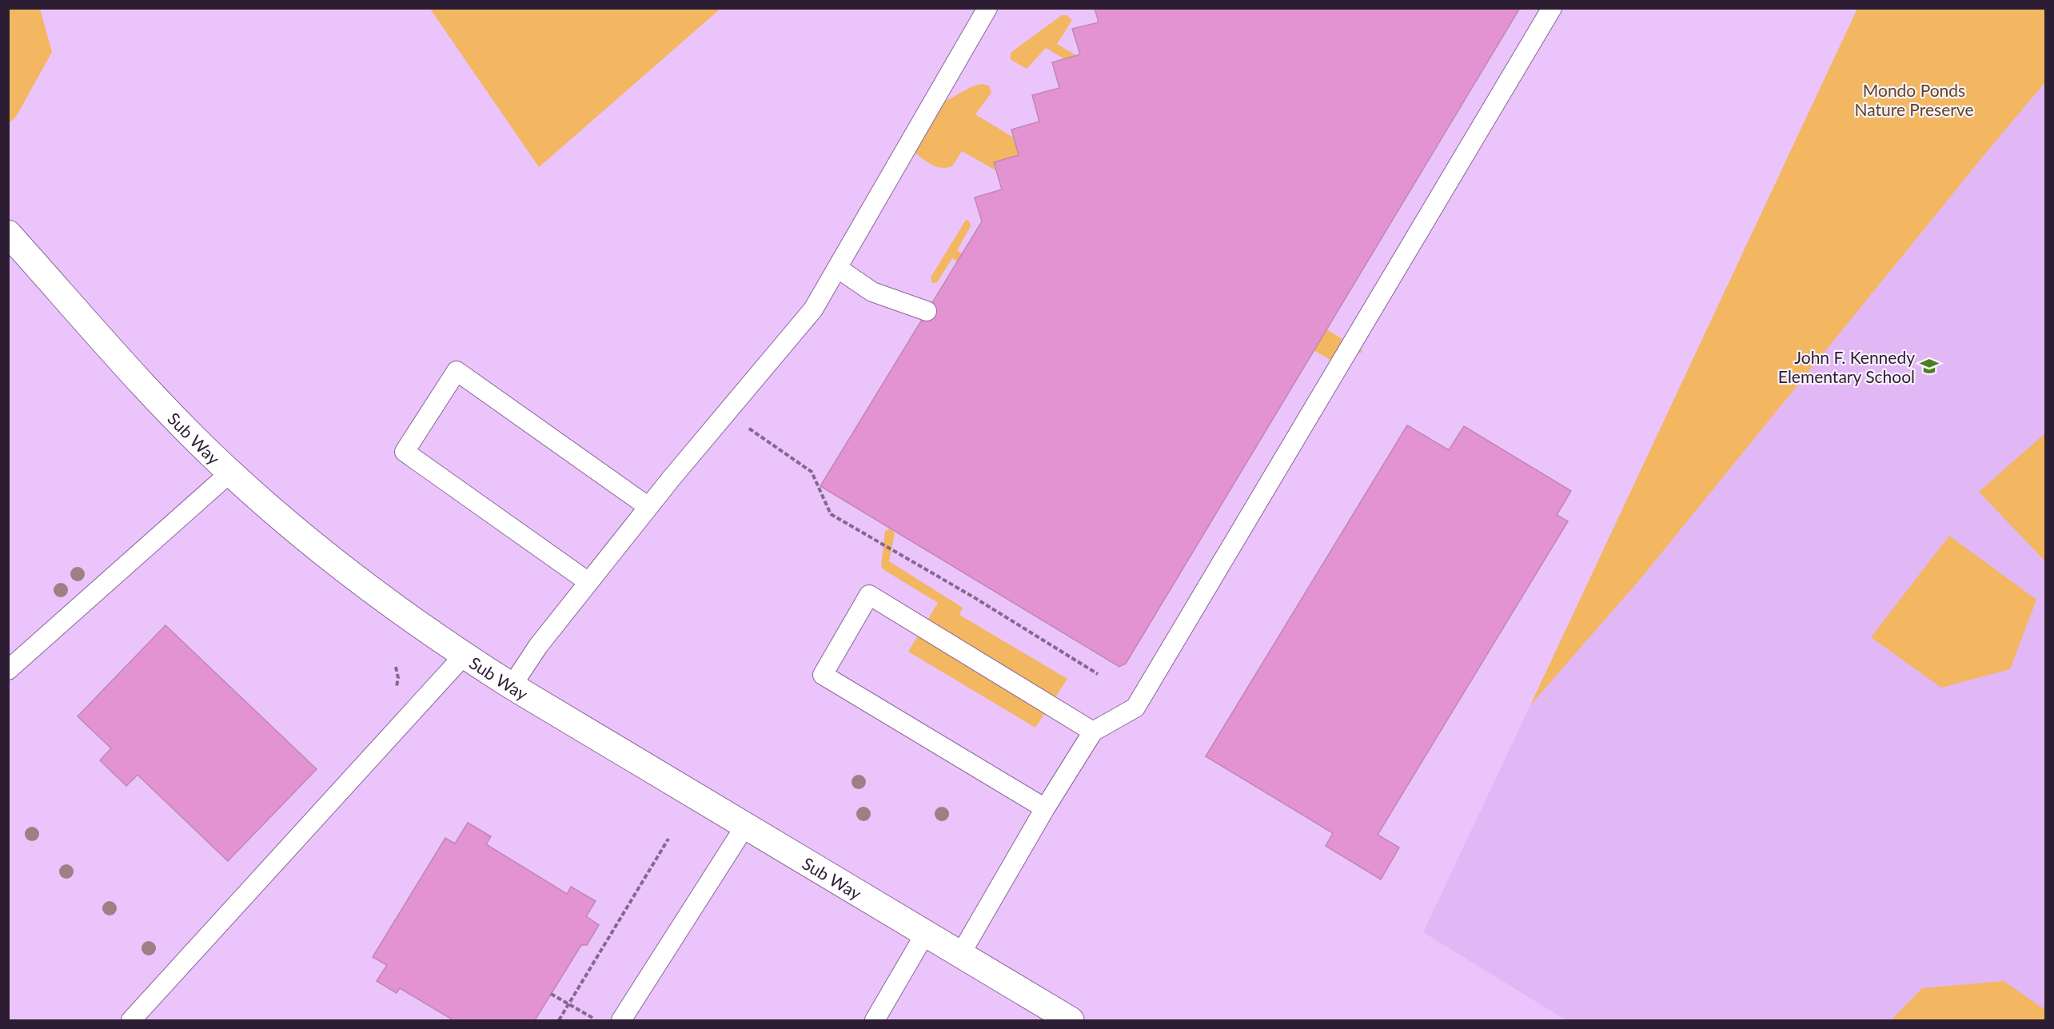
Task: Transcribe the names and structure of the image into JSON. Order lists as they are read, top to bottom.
{
  "streets": {
    "main road": ["Sub Way"]
  },
  "parks": ["Mondo Ponds Nature Preserve"],
  "places": {
    "school or university": ["John F. Kennedy Elementary School"]
  }
}
